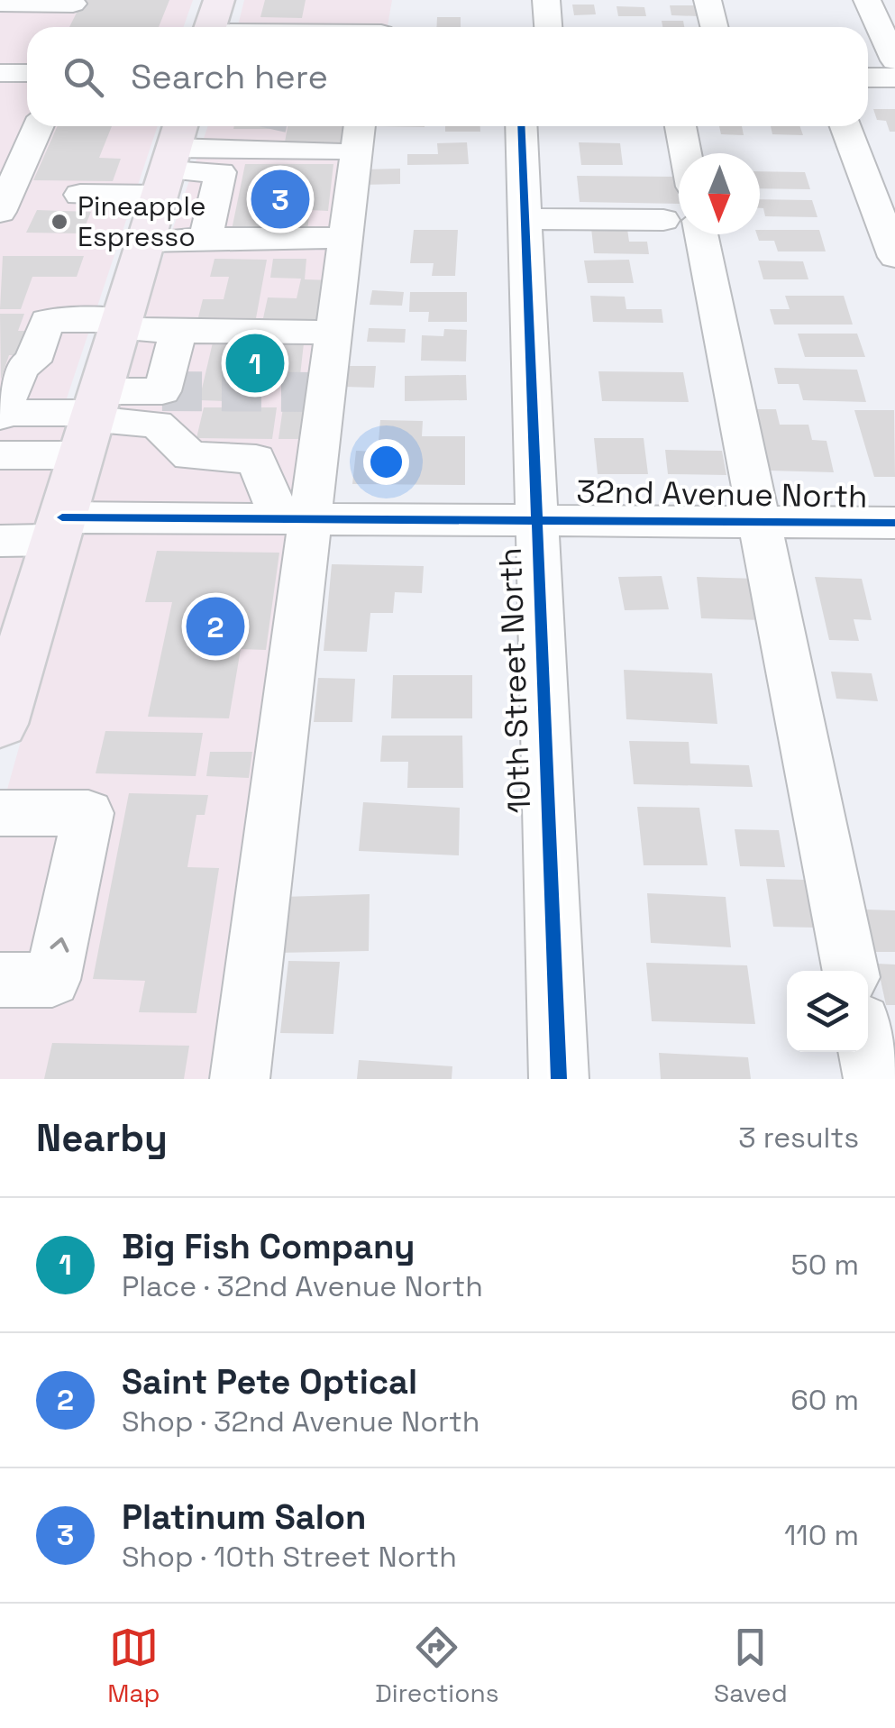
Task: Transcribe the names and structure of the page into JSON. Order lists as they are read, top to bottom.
{
  "streets": {
    "street": ["32nd Avenue North", "10th Street North"]
  },
  "crossings": [
    ["32nd Avenue North", "10th Street North"]
  ],
  "places": ["Pineapple Espresso"],
  "north": "bottom",
  "page": {
    "search": "Search here",
    "pins": ["3", "1", "2"],
    "heading": ["Nearby", "3 results"],
    "list": [
      {
        "mark": "1",
        "name": "Big Fish Company",
        "note": "Place · 32nd Avenue North",
        "value": "50 m"
      },
      {
        "mark": "2",
        "name": "Saint Pete Optical",
        "note": "Shop · 32nd Avenue North",
        "value": "60 m"
      },
      {
        "mark": "3",
        "name": "Platinum Salon",
        "note": "Shop · 10th Street North",
        "value": "110 m"
      }
    ],
    "nav": ["Map", "Directions", "Saved"]
  }
}
